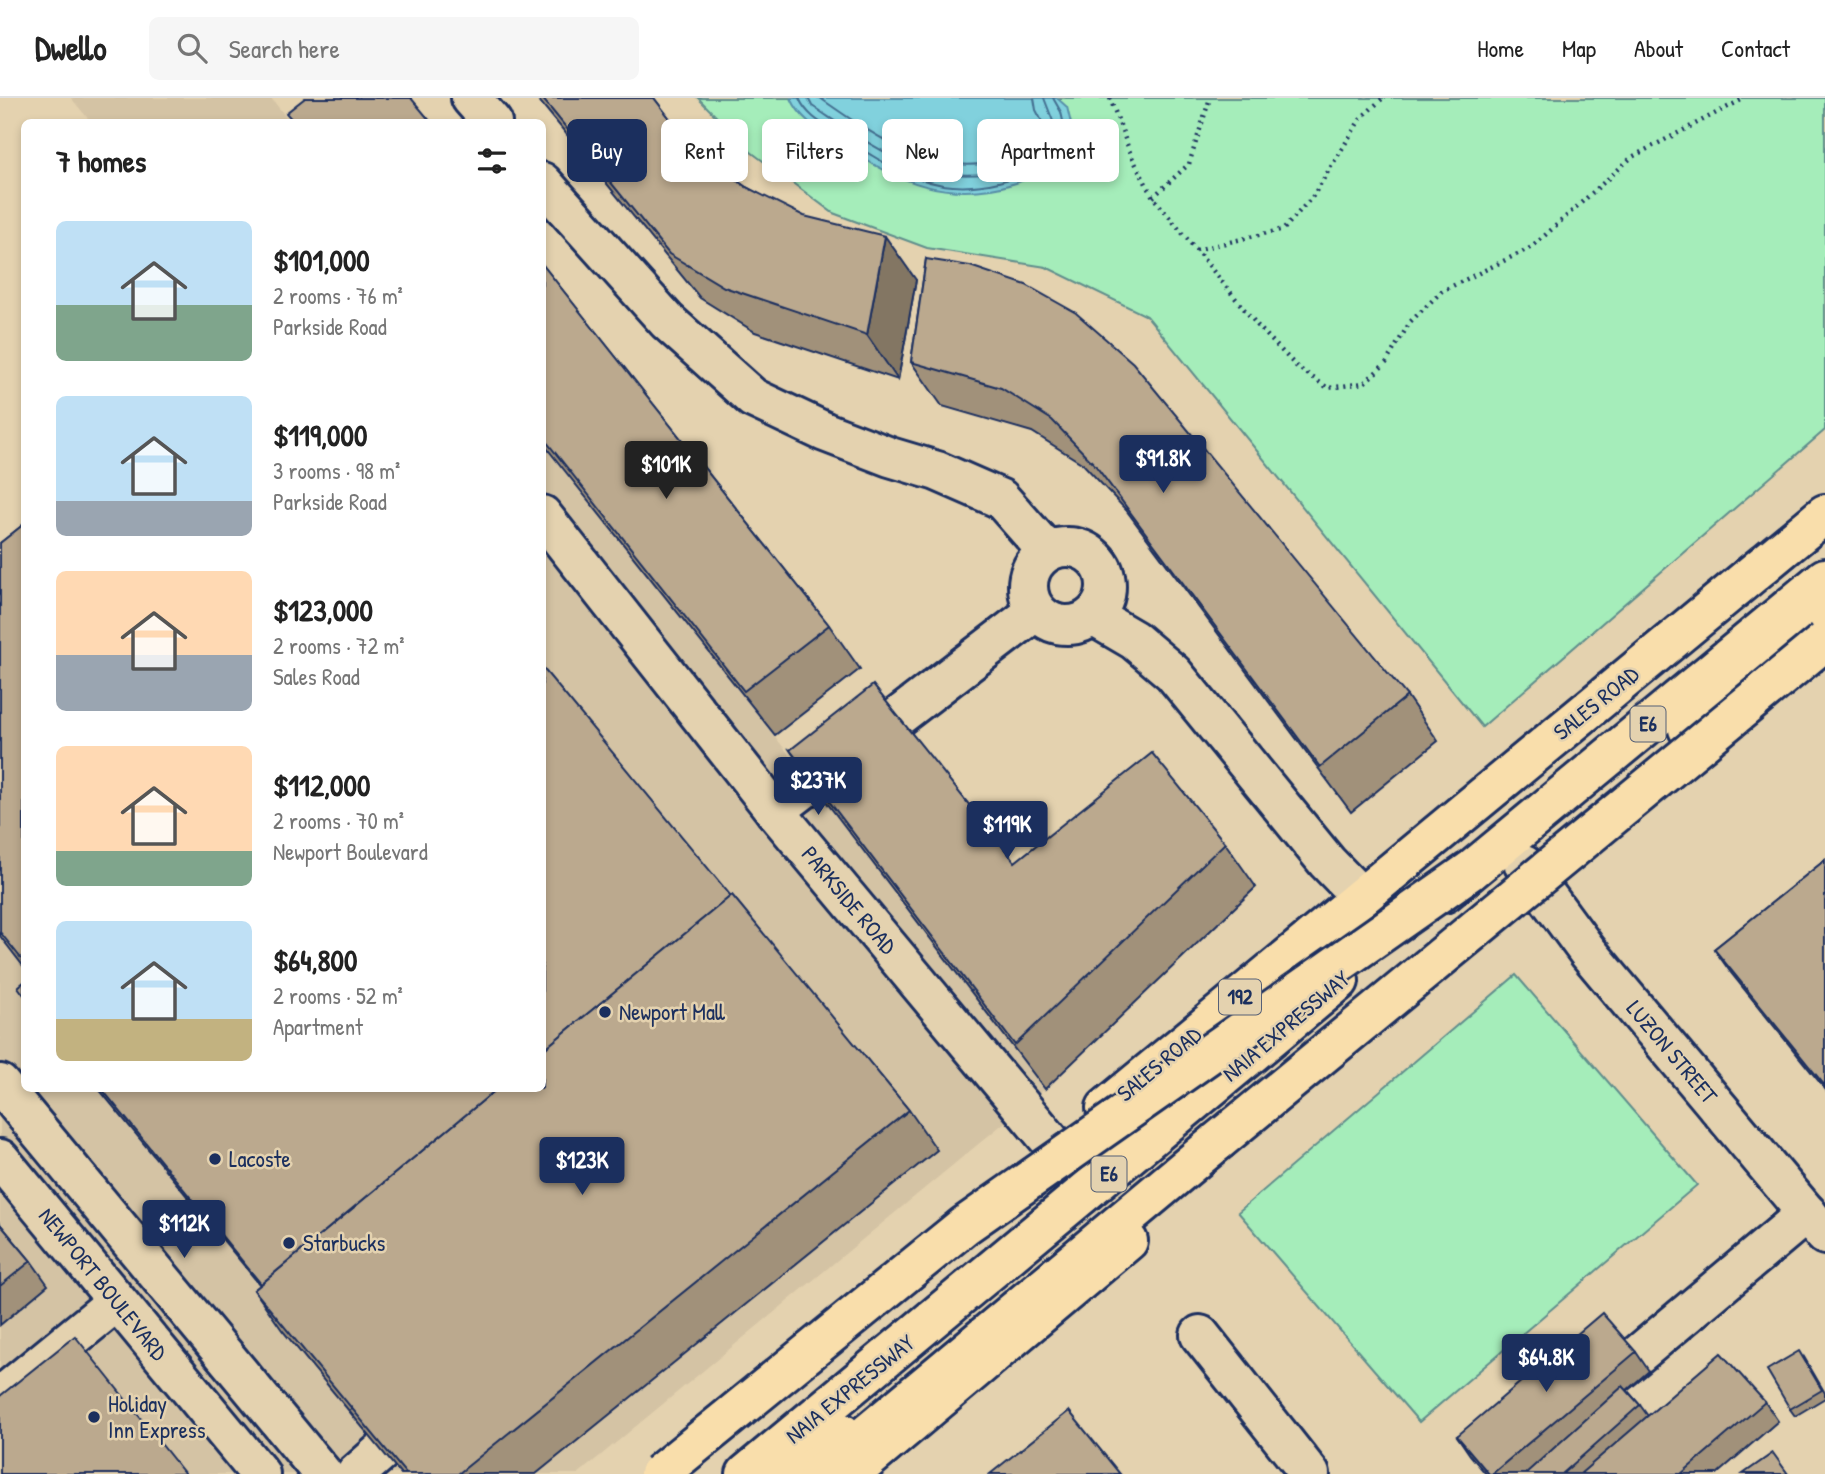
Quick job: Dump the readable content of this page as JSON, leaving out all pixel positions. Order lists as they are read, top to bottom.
{
  "streets": {
    "main road": [
      "SALES ROAD",
      "E6",
      "192",
      "NAIA EXPRESSWAY"
    ],
    "street": ["PARKSIDE ROAD", "LUZON STREET", "NEWPORT BOULEVARD"]
  },
  "crossings": [
    ["SALES ROAD", "PARKSIDE ROAD"]
  ],
  "places": [
    "Newport Mall",
    "Lacoste",
    "Starbucks",
    "Holiday Inn Express"
  ],
  "page": {
    "header": "Dwello",
    "search": "Search here",
    "nav": [
      "Home",
      "Map",
      "About",
      "Contact"
    ],
    "chip": [
      "Buy",
      "Rent",
      "Filters",
      "New",
      "Apartment"
    ],
    "heading": "7 homes",
    "list": [
      {
        "name": "$101,000",
        "note": "2 rooms · 76 m² · Parkside Road"
      },
      {
        "name": "$119,000",
        "note": "3 rooms · 98 m² · Parkside Road"
      },
      {
        "name": "$123,000",
        "note": "2 rooms · 72 m² · Sales Road"
      },
      {
        "name": "$112,000",
        "note": "2 rooms · 70 m² · Newport Boulevard"
      },
      {
        "name": "$64,800",
        "note": "2 rooms · 52 m² · Apartment"
      }
    ],
    "price": [
      "$91.8K",
      "$101K",
      "$237K",
      "$119K",
      "$123K",
      "$112K",
      "$64.8K"
    ]
  }
}
